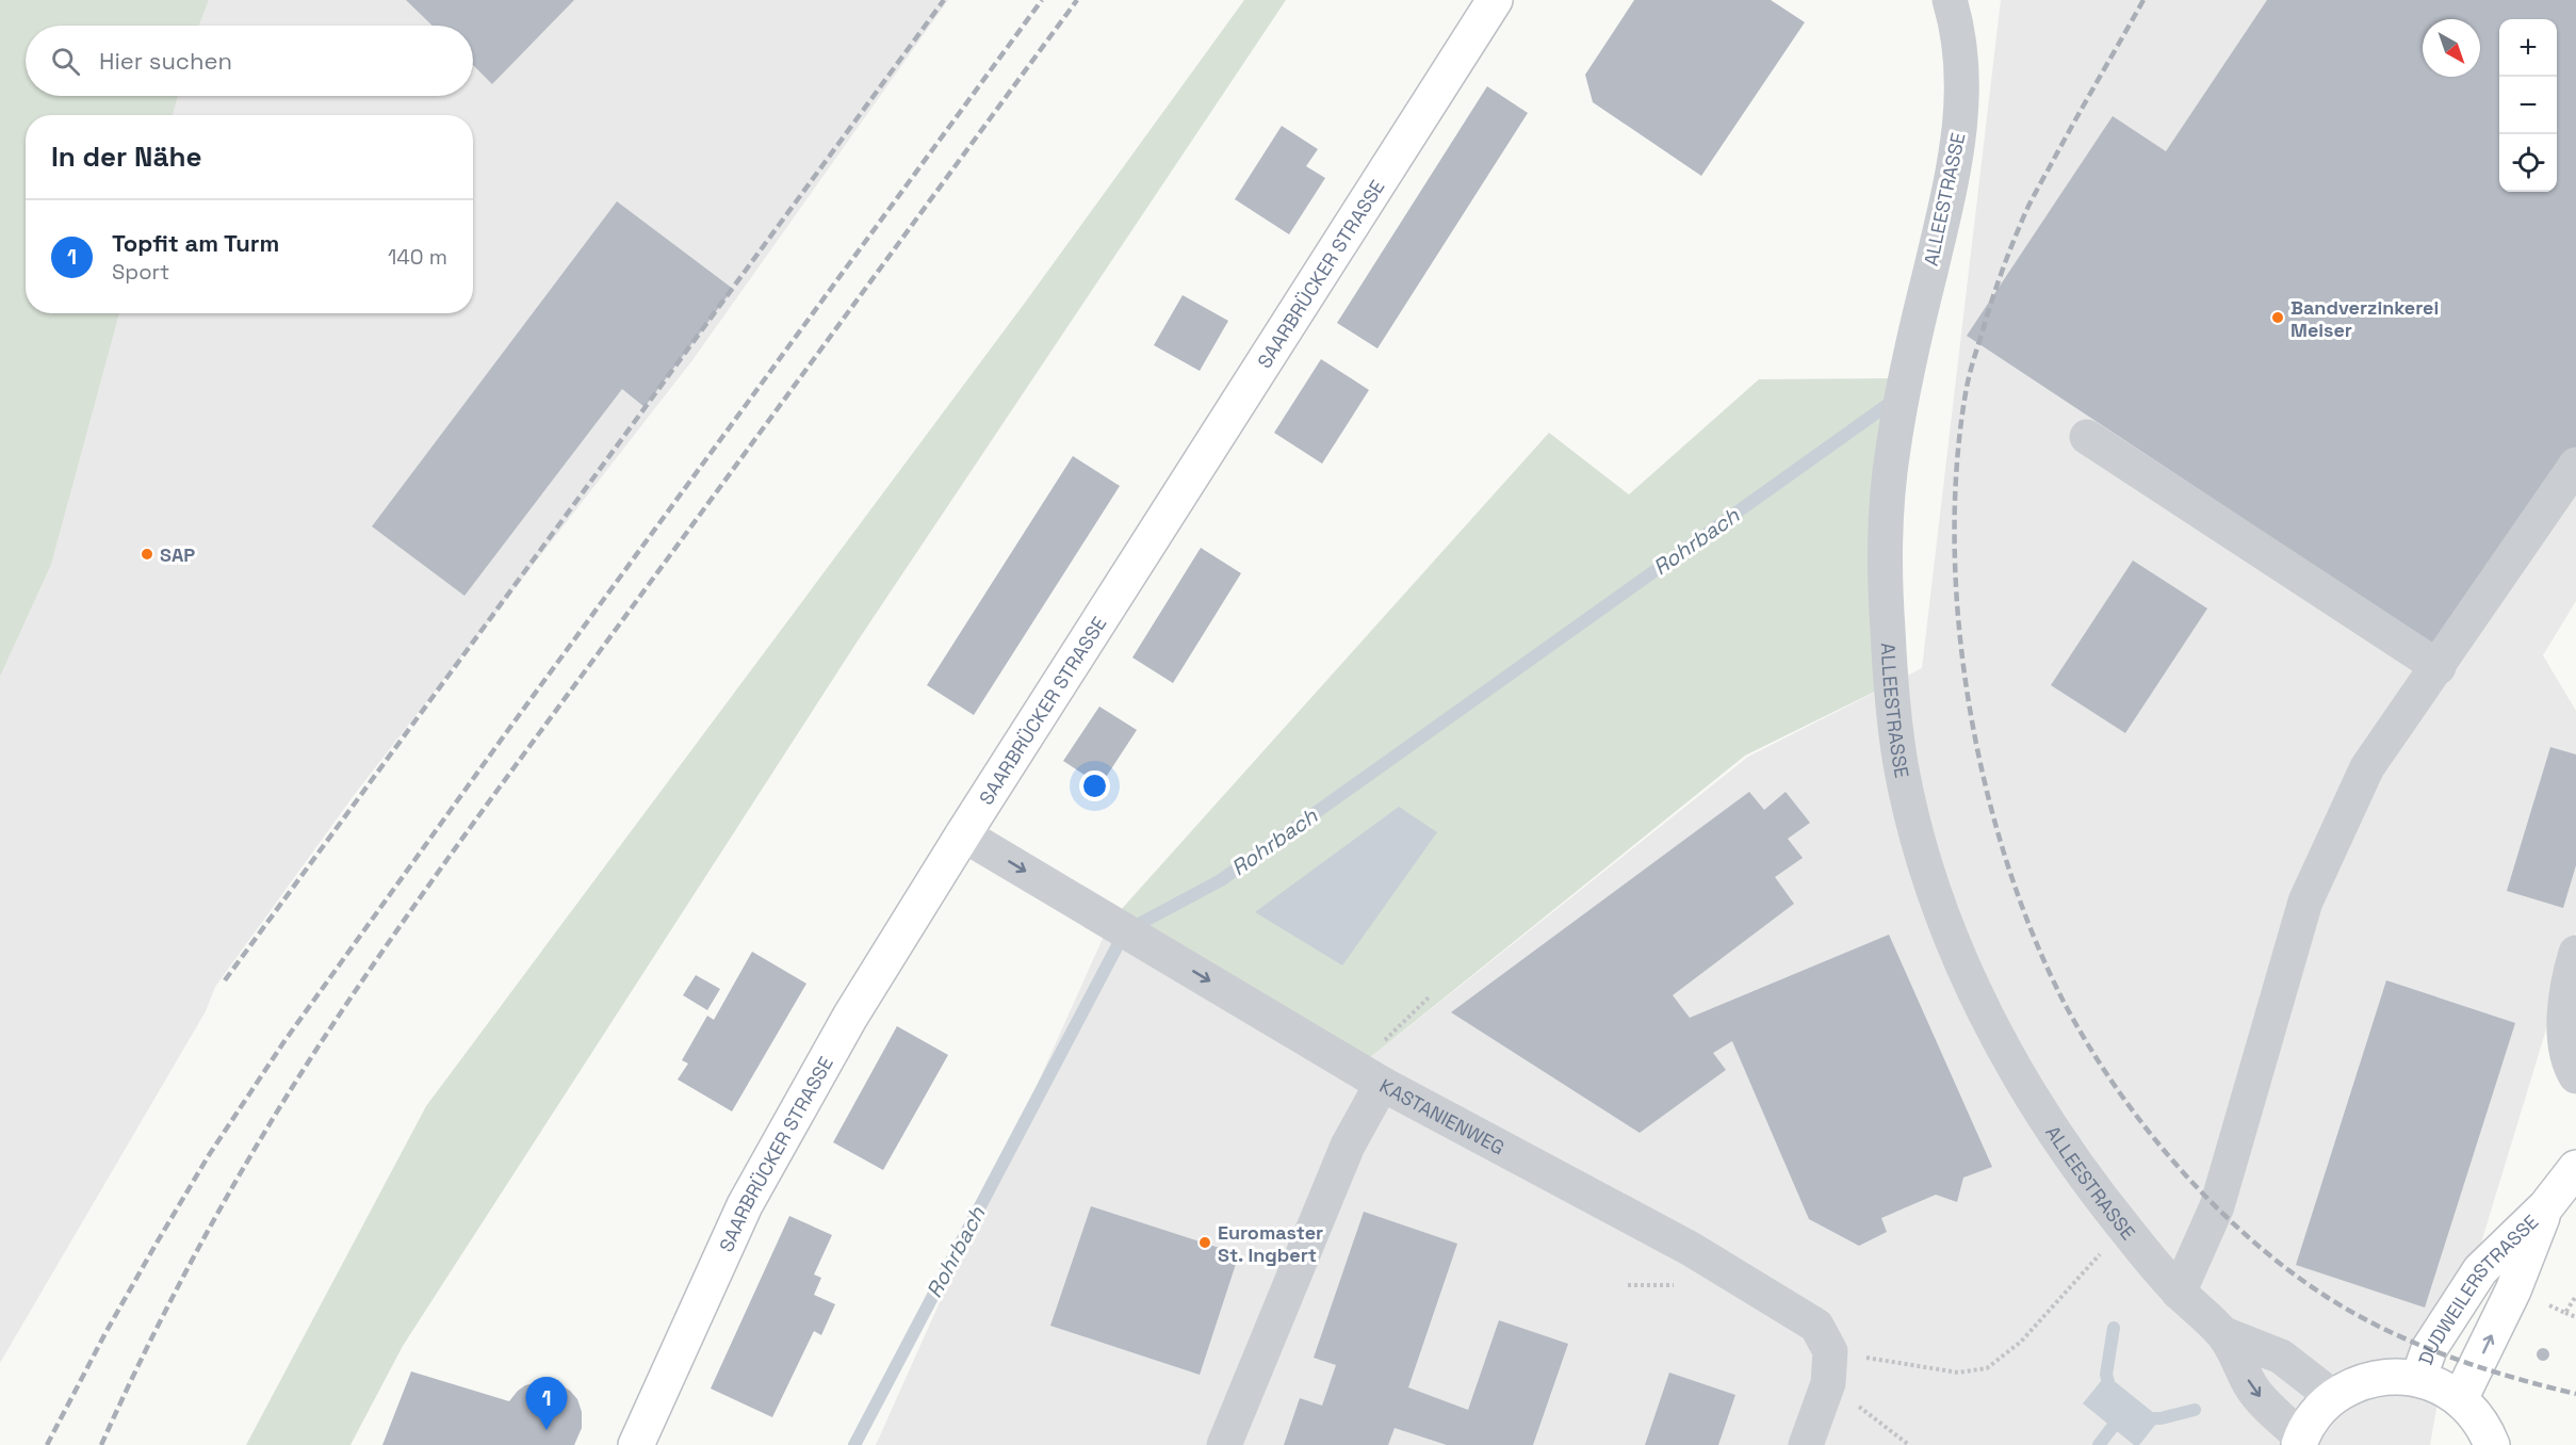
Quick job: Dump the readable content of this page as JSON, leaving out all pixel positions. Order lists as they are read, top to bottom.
{
  "streets": {
    "main road": ["SAARBRÜCKER STRASSE", "DUDWEILERSTRASSE"],
    "street": ["ALLEESTRASSE", "KASTANIENWEG"]
  },
  "crossings": [
    ["ALLEESTRASSE", "DUDWEILERSTRASSE"],
    ["SAARBRÜCKER STRASSE", "KASTANIENWEG"]
  ],
  "one_way": ["KASTANIENWEG"],
  "water": ["Rohrbach"],
  "places": ["Bandverzinkerei Meiser", "SAP", "Euromaster St. Ingbert"],
  "north": "bottom right",
  "page": {
    "map_buttons": ["+", "−"],
    "search": "Hier suchen",
    "heading": "In der Nähe",
    "list": [
      {
        "mark": "1",
        "name": "Topfit am Turm",
        "note": "Sport",
        "value": "140 m"
      }
    ],
    "pins": "1"
  }
}
